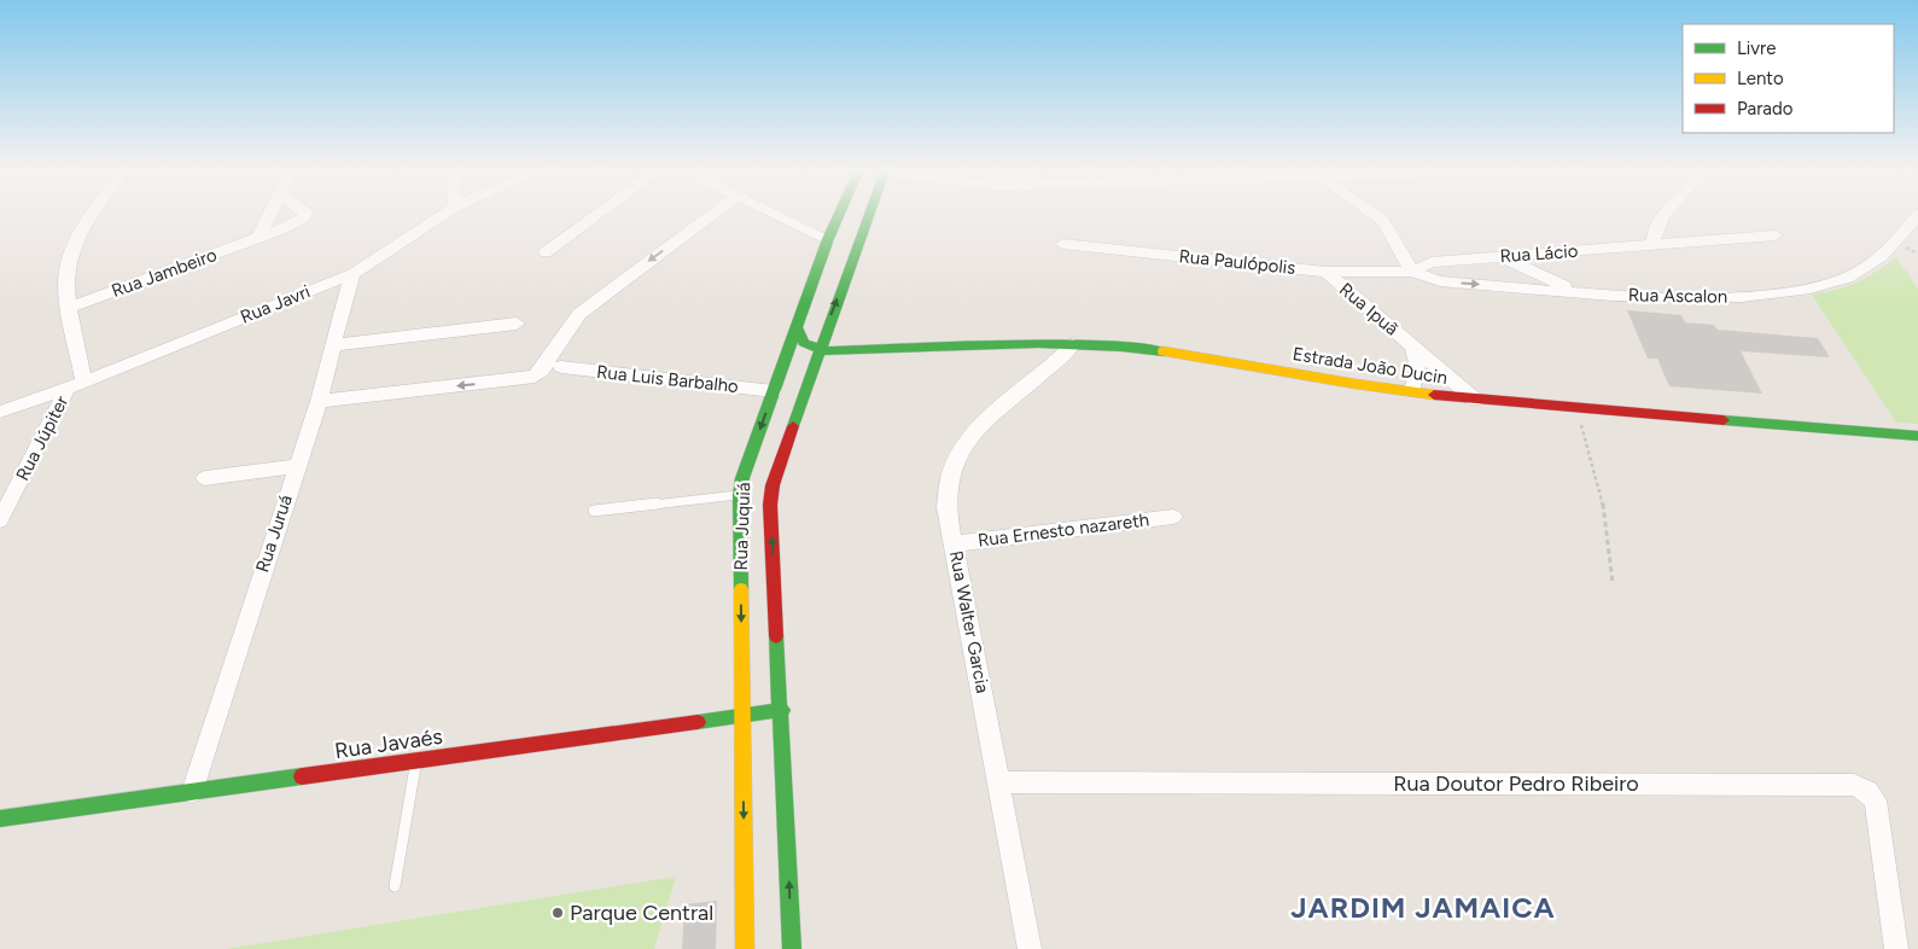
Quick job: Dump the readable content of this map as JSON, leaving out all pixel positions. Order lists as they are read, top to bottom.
{
  "streets": {
    "main road": ["Estrada João Ducin", "Rua Juquiá", "Rua Javaés"],
    "street": [
      "Rua Lácio",
      "Rua Paulópolis",
      "Rua Jambeiro",
      "Rua Ascalon",
      "Rua Javri",
      "Rua Ipuã",
      "Rua Luis Barbalho",
      "Rua Júpiter",
      "Rua Ernesto nazareth",
      "Rua Juruá",
      "Rua Walter Garcia",
      "Rua Doutor Pedro Ribeiro"
    ]
  },
  "crossings": [
    ["Rua Lácio", "Rua Paulópolis"],
    ["Rua Lácio", "Rua Ascalon"],
    ["Rua Paulópolis", "Rua Ascalon"],
    ["Rua Paulópolis", "Rua Ipuã"],
    ["Rua Javri", "Rua Júpiter"],
    ["Rua Javri", "Rua Juruá"],
    ["Rua Ipuã", "Estrada João Ducin"],
    ["Estrada João Ducin", "Rua Juquiá"],
    ["Estrada João Ducin", "Rua Walter Garcia"],
    ["Rua Luis Barbalho", "Rua Juquiá"],
    ["Rua Juquiá", "Rua Javaés"],
    ["Rua Ernesto nazareth", "Rua Walter Garcia"],
    ["Rua Juruá", "Rua Javaés"],
    ["Rua Walter Garcia", "Rua Doutor Pedro Ribeiro"]
  ],
  "districts": ["JARDIM JAMAICA"],
  "places": ["Parque Central"],
  "legend": ["Livre", "Lento", "Parado"]
}
